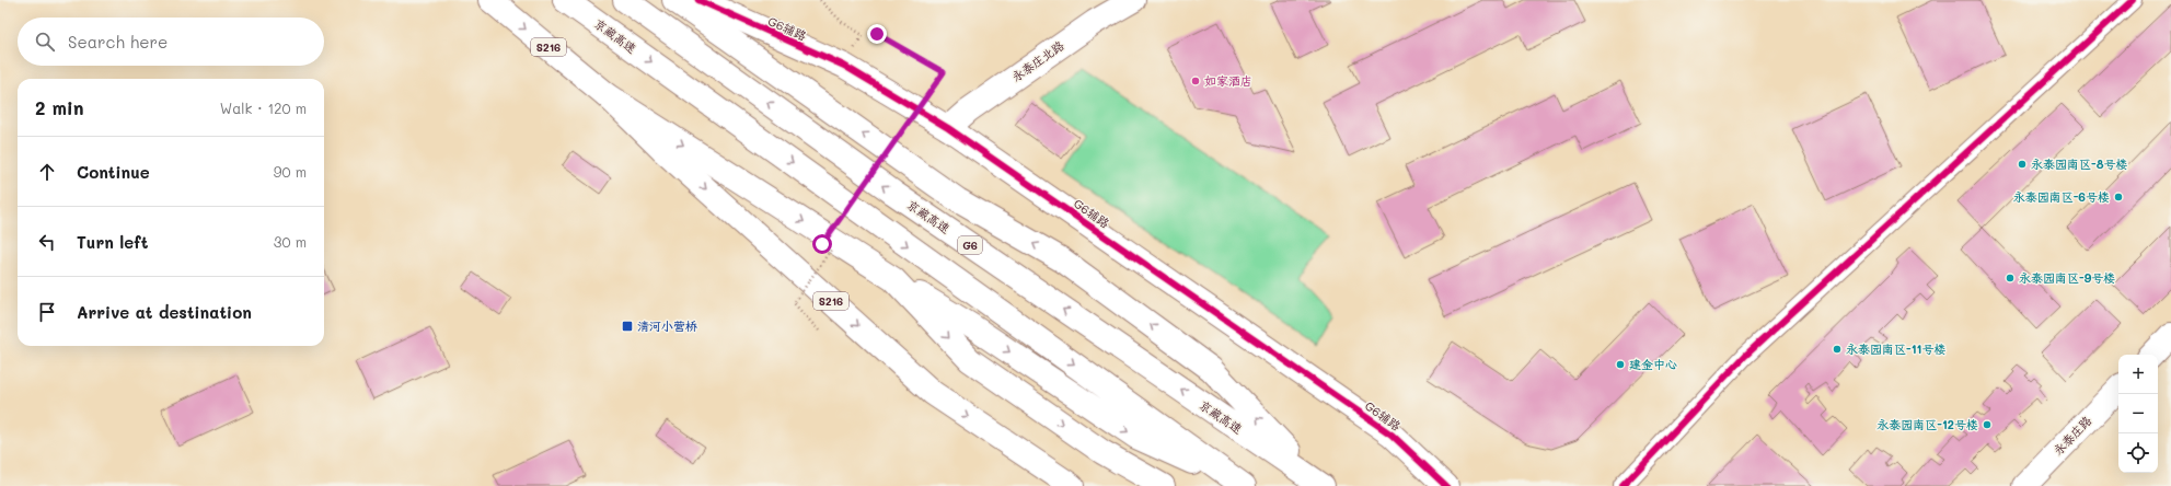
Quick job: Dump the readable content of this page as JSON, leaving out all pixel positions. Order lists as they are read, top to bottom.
{
  "streets": {
    "main road": [
      "G6辅路",
      "京藏高速",
      "S216",
      "永泰庄北路",
      "G6",
      "永泰庄路"
    ]
  },
  "crossings": [
    ["G6辅路", "永泰庄北路"]
  ],
  "places": {
    "other": [
      "如家酒店",
      "永泰园南区-8号楼",
      "永泰园南区-6号楼",
      "永泰园南区-9号楼",
      "永泰园南区-11号楼",
      "建金中心",
      "永泰园南区-12号楼"
    ],
    "transit": ["清河小营桥"]
  },
  "page": {
    "search": "Search here",
    "heading": ["2 min", "Walk · 120 m"],
    "list": [
      ["Continue", "90 m"],
      ["Turn left", "30 m"],
      "Arrive at destination"
    ],
    "map_buttons": ["+", "−"]
  }
}
